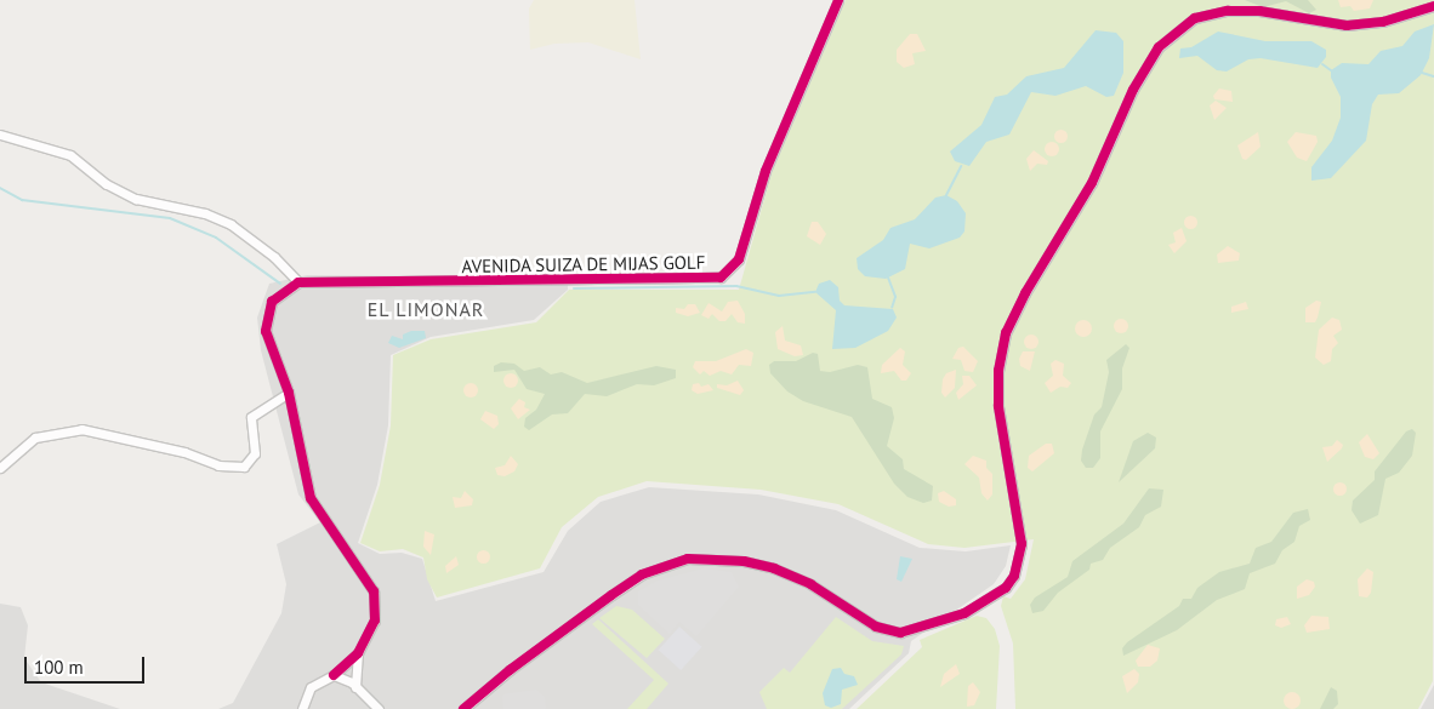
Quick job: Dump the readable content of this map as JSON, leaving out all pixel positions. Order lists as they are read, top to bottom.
{
  "streets": {
    "street": ["AVENIDA SUIZA DE MIJAS GOLF"]
  },
  "districts": ["EL LIMONAR"],
  "scale_bar": "100 m"
}
